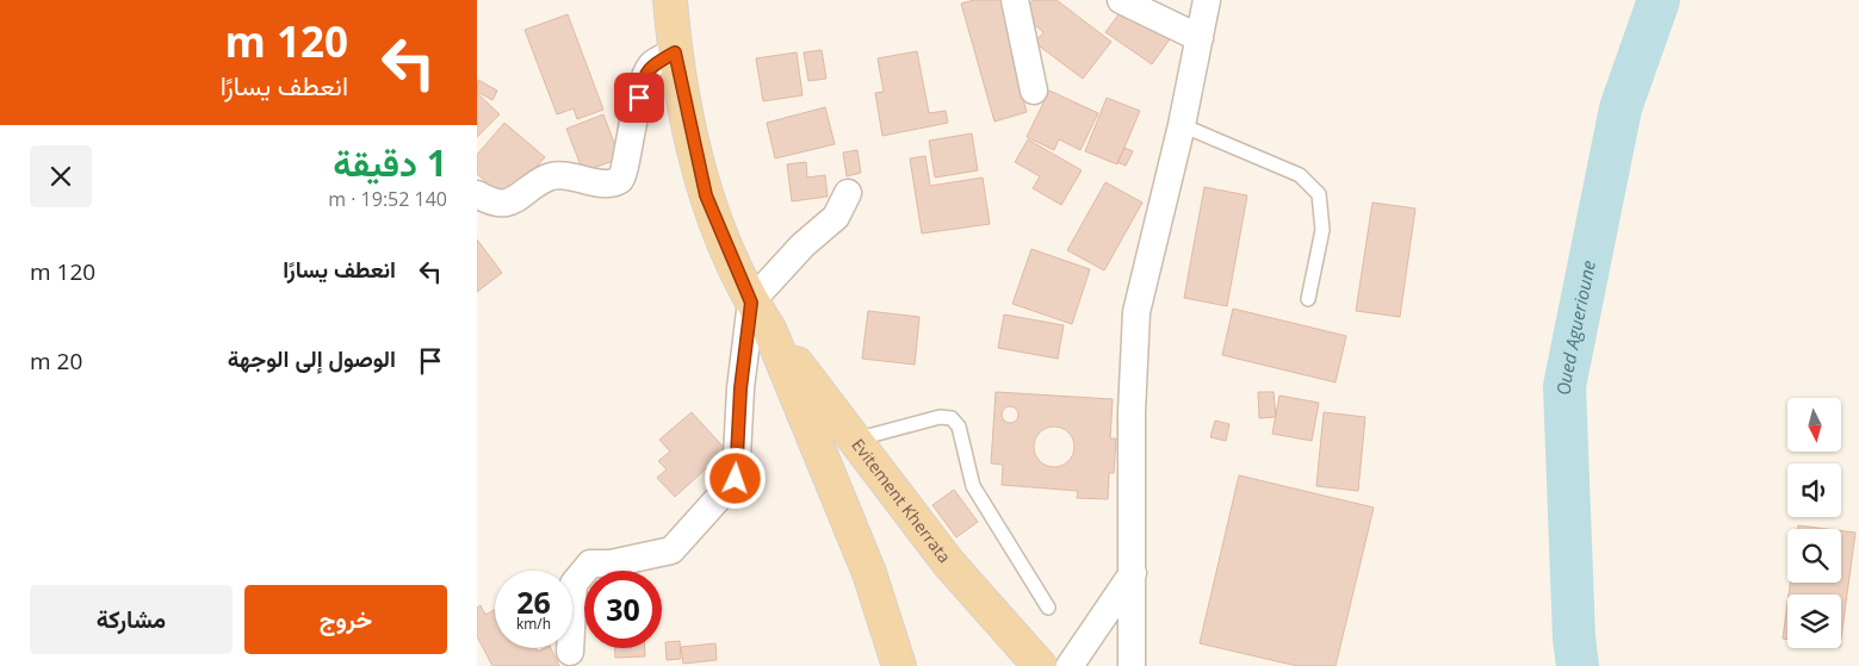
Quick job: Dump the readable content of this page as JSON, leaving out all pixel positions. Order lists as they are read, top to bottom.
{
  "streets": {
    "main road": ["Evitement Kherrata"]
  },
  "water": ["Oued Aguerioune"],
  "north": "bottom",
  "page": {
    "turn": ["120 m", "انعطف يسارًا"],
    "heading": ["1 دقيقة", "140 m · 19:52"],
    "list": [
      {
        "name": "انعطف يسارًا",
        "value": "120 m"
      },
      {
        "name": "الوصول إلى الوجهة",
        "value": "20 m"
      }
    ],
    "speed": "26 km/h",
    "limit": "30",
    "buttons": ["خروج", "مشاركة"]
  }
}
